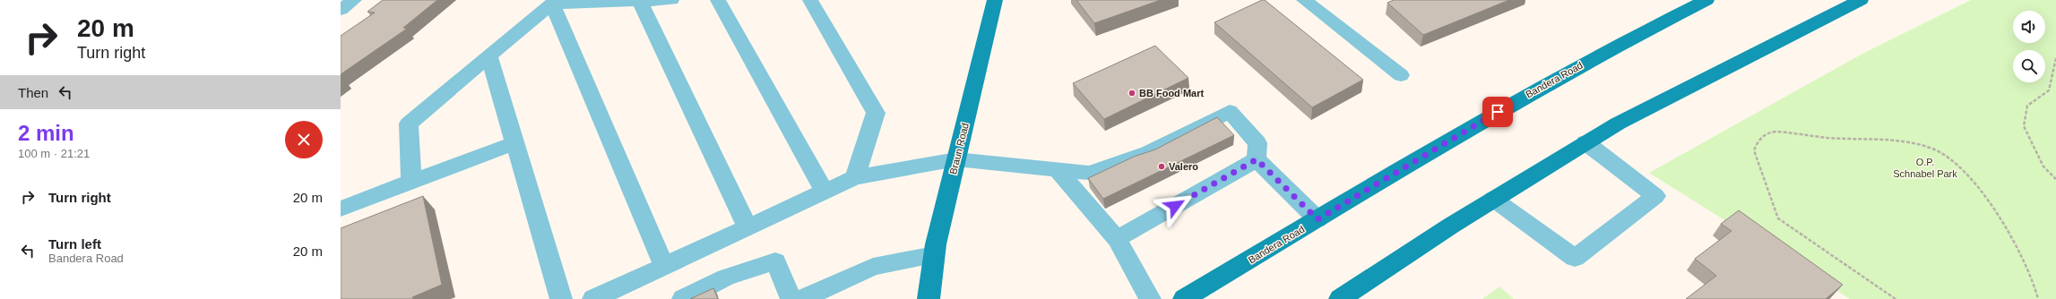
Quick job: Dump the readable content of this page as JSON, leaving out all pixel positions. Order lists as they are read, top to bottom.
{
  "streets": {
    "main road": ["Bandera Road", "Braun Road"]
  },
  "parks": ["O.P. Schnabel Park"],
  "places": ["BB Food Mart", "Valero"],
  "page": {
    "turn": ["20 m", "Turn right"],
    "then": "Then",
    "heading": ["2 min", "100 m · 21:21"],
    "list": [
      {
        "name": "Turn right",
        "value": "20 m"
      },
      {
        "name": "Turn left",
        "note": "Bandera Road",
        "value": "20 m"
      }
    ]
  }
}
